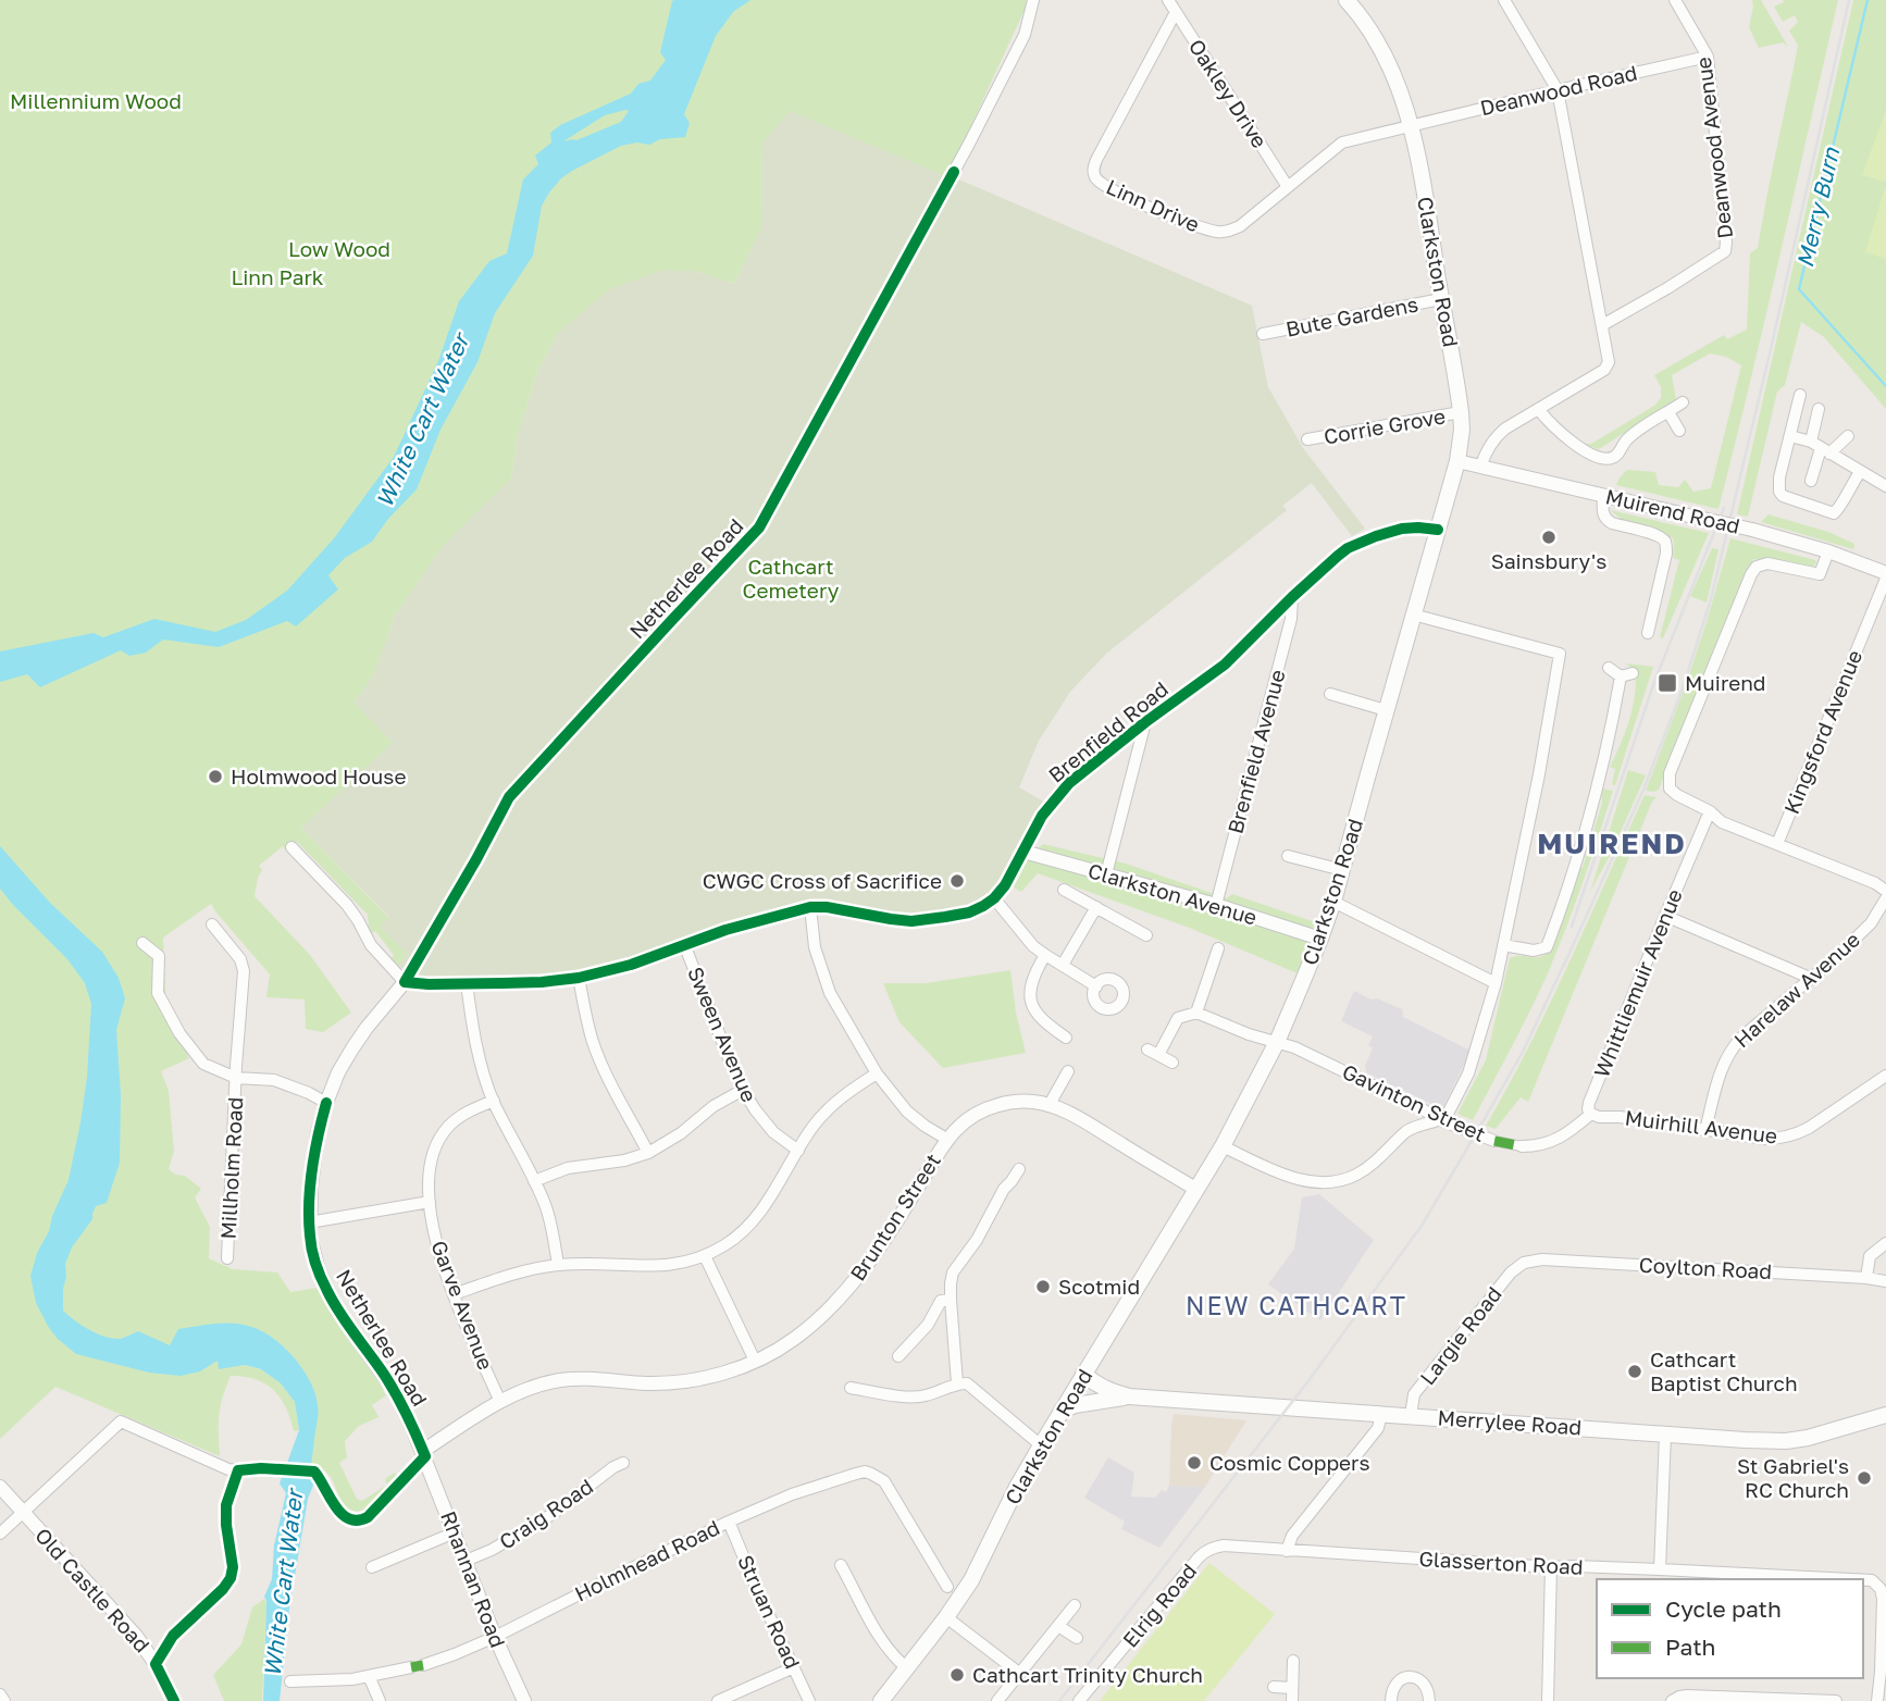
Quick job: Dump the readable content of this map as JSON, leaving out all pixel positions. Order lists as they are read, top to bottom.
{
  "streets": {
    "main road": ["Clarkston Road", "Merrylee Road"],
    "street": [
      "Deanwood Road",
      "Oakley Drive",
      "Deanwood Avenue",
      "Linn Drive",
      "Bute Gardens",
      "Corrie Grove",
      "Muirend Road",
      "Netherlee Road",
      "Brenfield Road",
      "Kingsford Avenue",
      "Brenfield Avenue",
      "Clarkston Avenue",
      "Whittliemuir Avenue",
      "Harelaw Avenue",
      "Sween Avenue",
      "Gavinton Street",
      "Muirhill Avenue",
      "Millholm Road",
      "Brunton Street",
      "Coylton Road",
      "Garve Avenue",
      "Largie Road",
      "Craig Road",
      "Holmhead Road",
      "Glasserton Road",
      "Rhannan Road",
      "Old Castle Road",
      "Elrig Road",
      "Struan Road"
    ]
  },
  "crossings": [
    ["Deanwood Road", "Deanwood Avenue"],
    ["Deanwood Road", "Linn Drive"],
    ["Deanwood Road", "Clarkston Road"],
    ["Oakley Drive", "Linn Drive"],
    ["Linn Drive", "Clarkston Road"],
    ["Clarkston Road", "Bute Gardens"],
    ["Clarkston Road", "Corrie Grove"],
    ["Clarkston Road", "Muirend Road"],
    ["Clarkston Road", "Brenfield Road"],
    ["Clarkston Road", "Clarkston Avenue"],
    ["Clarkston Road", "Gavinton Street"],
    ["Clarkston Road", "Brunton Street"],
    ["Clarkston Road", "Merrylee Road"],
    ["Muirend Road", "Kingsford Avenue"],
    ["Netherlee Road", "Millholm Road"],
    ["Netherlee Road", "Brunton Street"],
    ["Netherlee Road", "Rhannan Road"],
    ["Brenfield Road", "Brenfield Avenue"],
    ["Brenfield Road", "Clarkston Avenue"],
    ["Brenfield Avenue", "Clarkston Avenue"],
    ["Whittliemuir Avenue", "Gavinton Street"],
    ["Whittliemuir Avenue", "Muirhill Avenue"],
    ["Harelaw Avenue", "Muirhill Avenue"],
    ["Gavinton Street", "Muirhill Avenue"],
    ["Brunton Street", "Garve Avenue"],
    ["Brunton Street", "Rhannan Road"],
    ["Coylton Road", "Largie Road"],
    ["Largie Road", "Merrylee Road"],
    ["Craig Road", "Rhannan Road"],
    ["Holmhead Road", "Rhannan Road"],
    ["Holmhead Road", "Struan Road"],
    ["Glasserton Road", "Elrig Road"]
  ],
  "districts": ["MUIREND", "NEW CATHCART"],
  "water": ["Merry Burn", "White Cart Water"],
  "parks": [
    "Millennium Wood",
    "Low Wood",
    "Linn Park",
    "Cathcart Cemetery"
  ],
  "places": {
    "other": [
      "Sainsbury's",
      "Holmwood House",
      "CWGC Cross of Sacrifice",
      "Scotmid",
      "Cathcart Baptist Church",
      "Cosmic Coppers",
      "St Gabriel's RC Church",
      "Cathcart Trinity Church"
    ],
    "transit": ["Muirend"]
  },
  "legend": ["Cycle path", "Path"]
}
